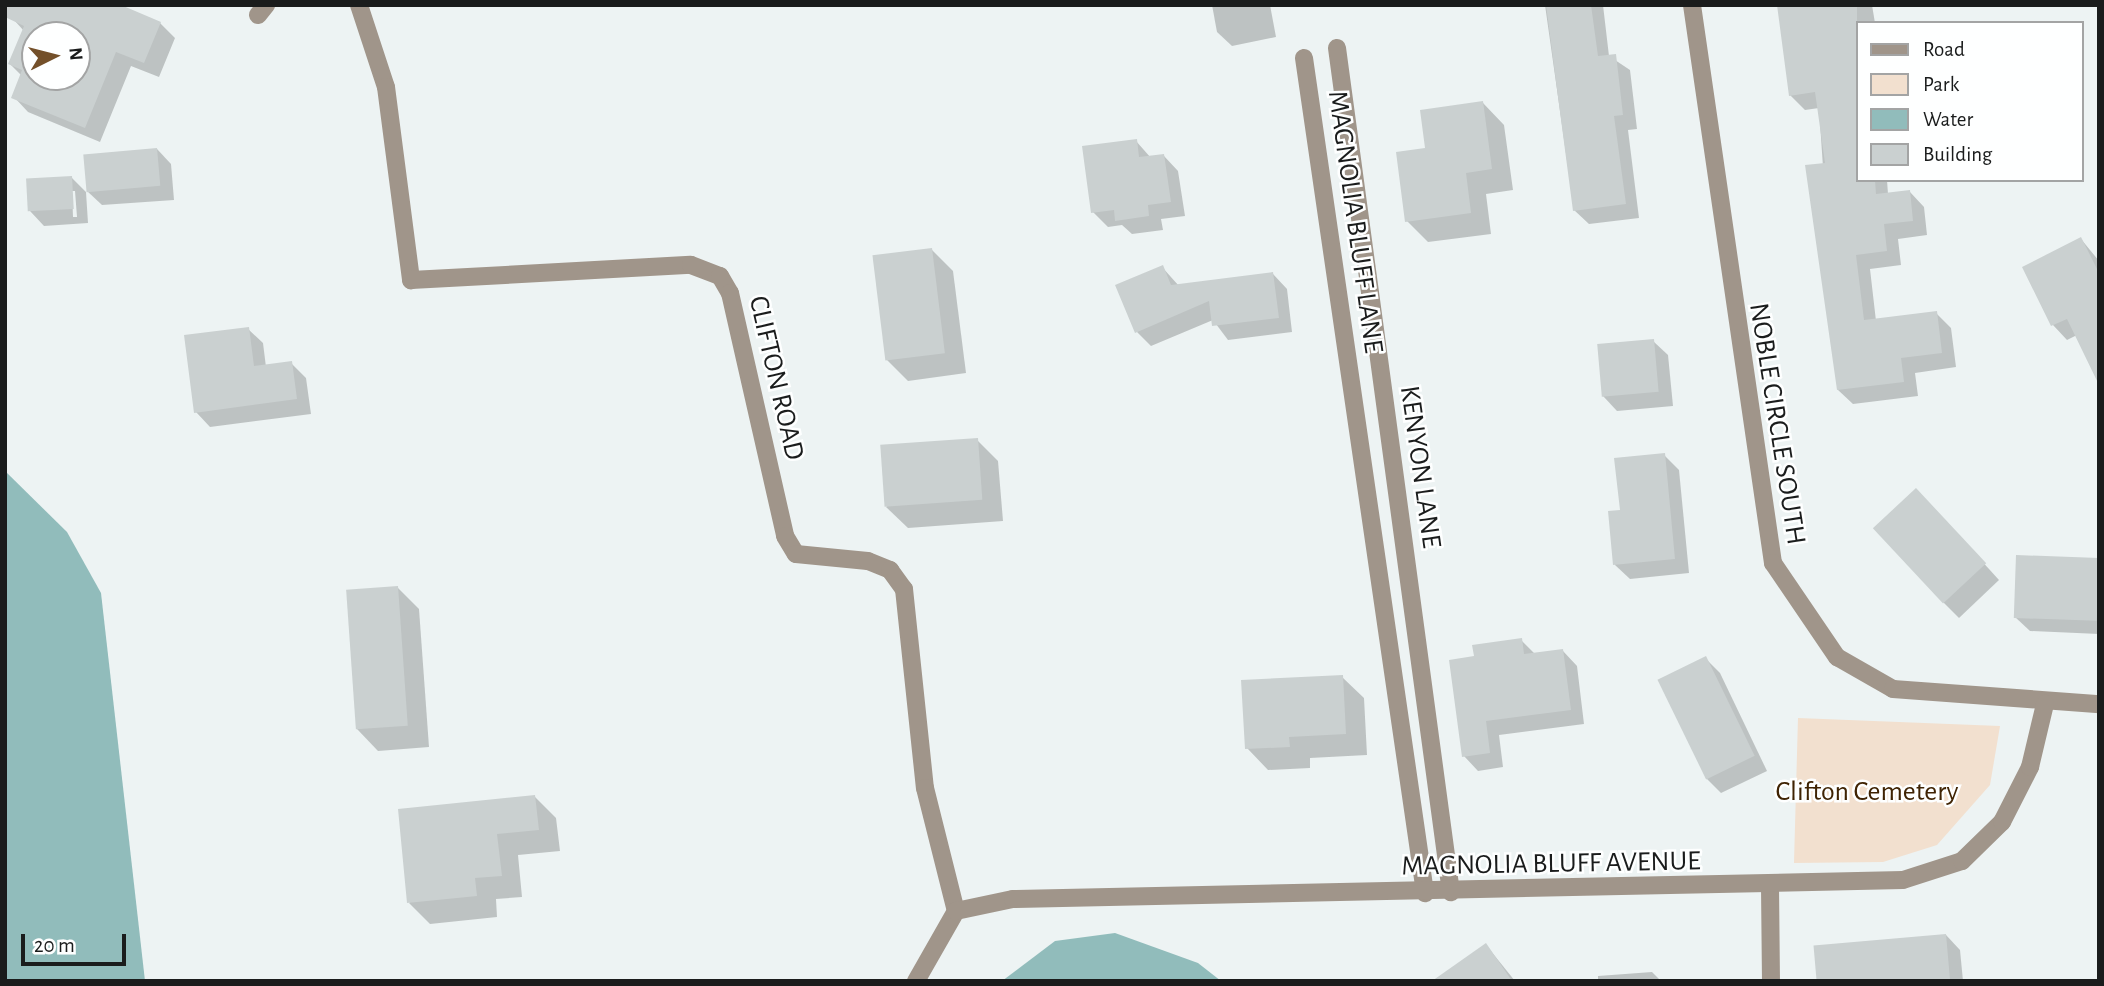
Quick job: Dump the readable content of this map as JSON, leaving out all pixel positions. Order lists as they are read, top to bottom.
{
  "streets": {
    "street": [
      "MAGNOLIA BLUFF LANE",
      "CLIFTON ROAD",
      "NOBLE CIRCLE SOUTH",
      "KENYON LANE",
      "MAGNOLIA BLUFF AVENUE"
    ]
  },
  "crossings": [
    ["MAGNOLIA BLUFF LANE", "MAGNOLIA BLUFF AVENUE"],
    ["CLIFTON ROAD", "MAGNOLIA BLUFF AVENUE"],
    ["NOBLE CIRCLE SOUTH", "MAGNOLIA BLUFF AVENUE"],
    ["KENYON LANE", "MAGNOLIA BLUFF AVENUE"]
  ],
  "parks": ["Clifton Cemetery"],
  "legend": [
    "Road",
    "Park",
    "Water",
    "Building"
  ],
  "scale_bar": "20 m",
  "north": "right"
}
